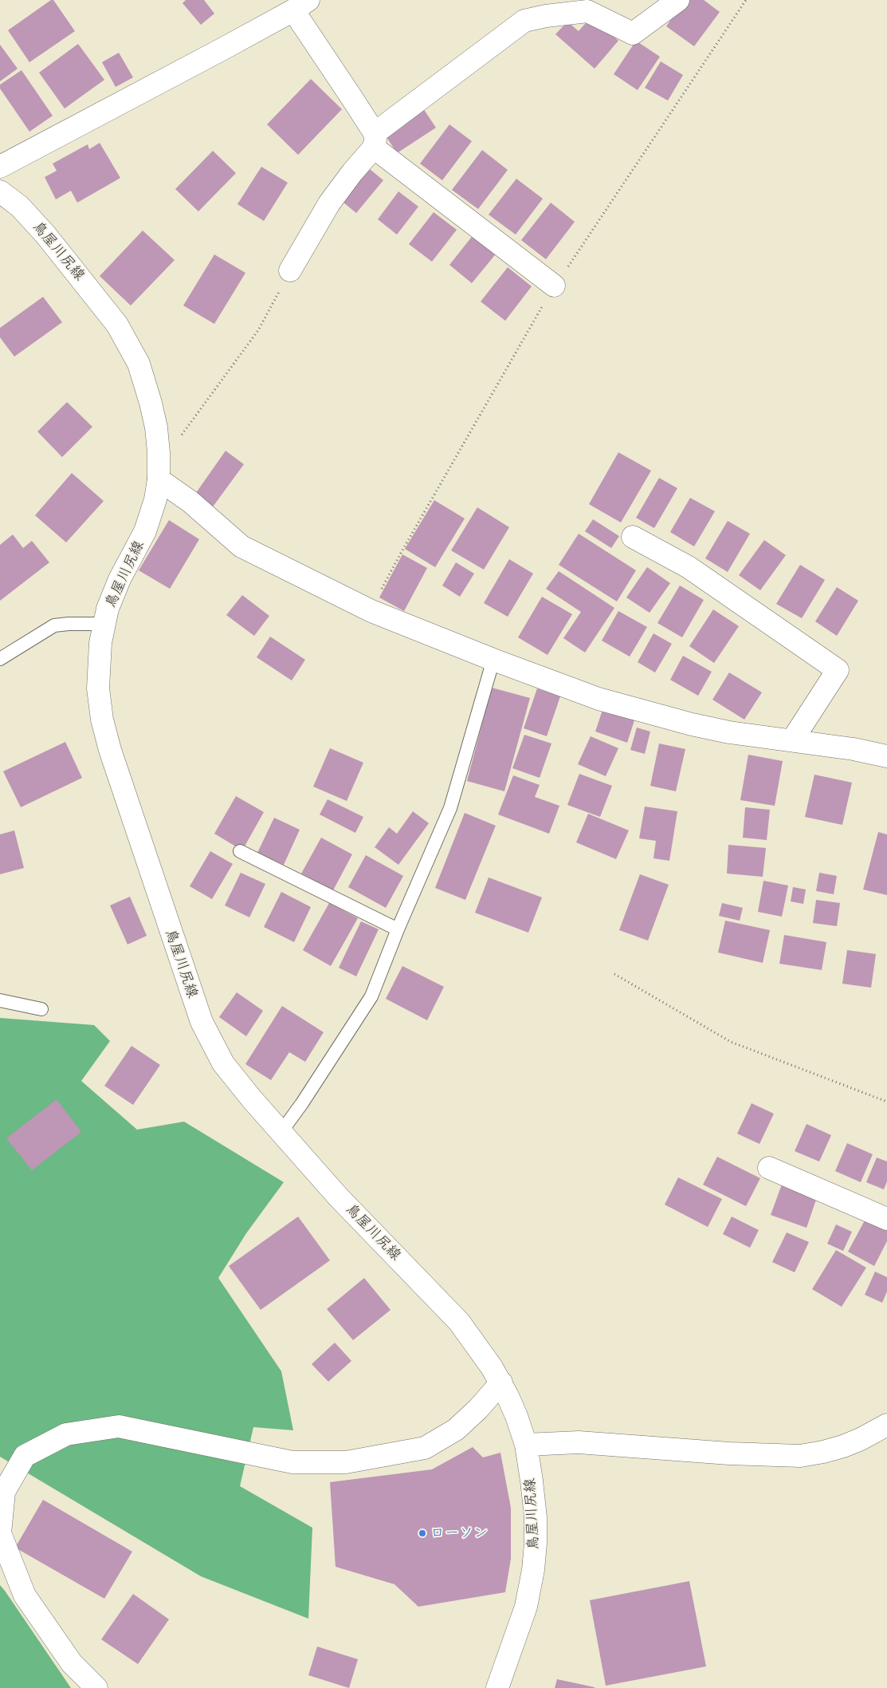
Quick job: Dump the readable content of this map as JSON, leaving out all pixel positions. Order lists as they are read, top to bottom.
{
  "streets": {
    "street": ["鳥屋川尻線"]
  },
  "places": ["ローソン"]
}
